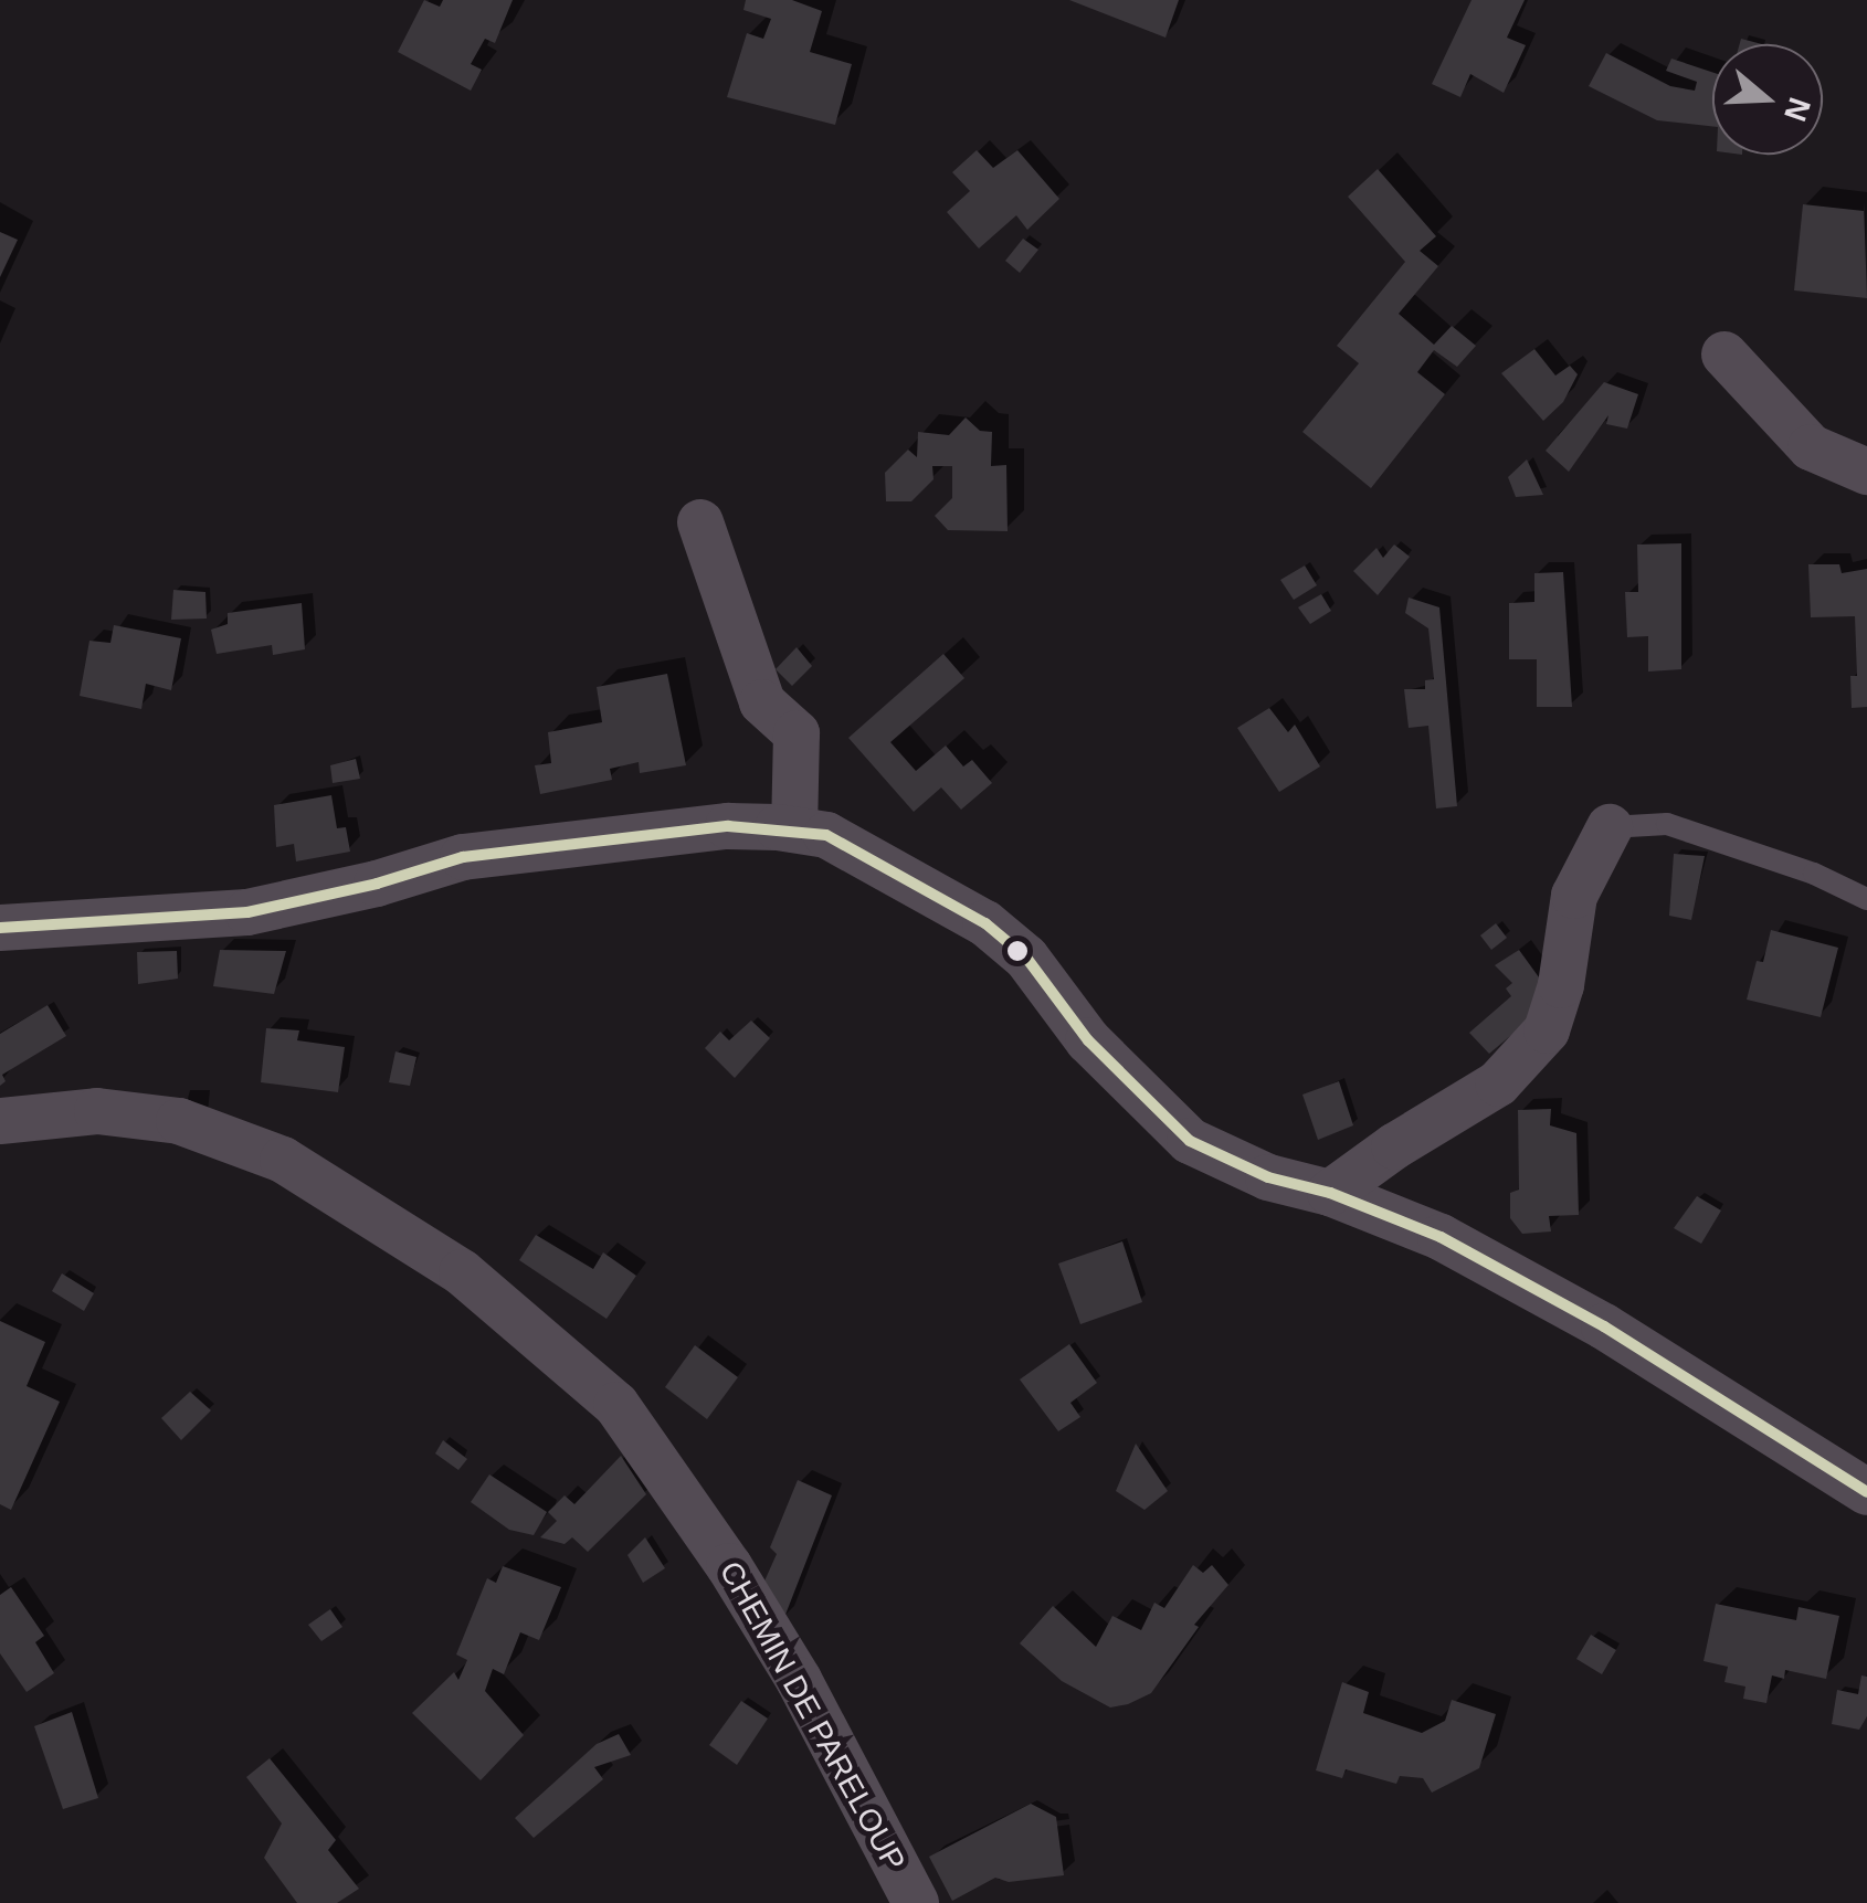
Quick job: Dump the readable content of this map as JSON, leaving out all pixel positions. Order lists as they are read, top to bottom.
{
  "streets": {
    "street": ["CHEMIN DE PARELOUP"]
  },
  "north": "right"
}
